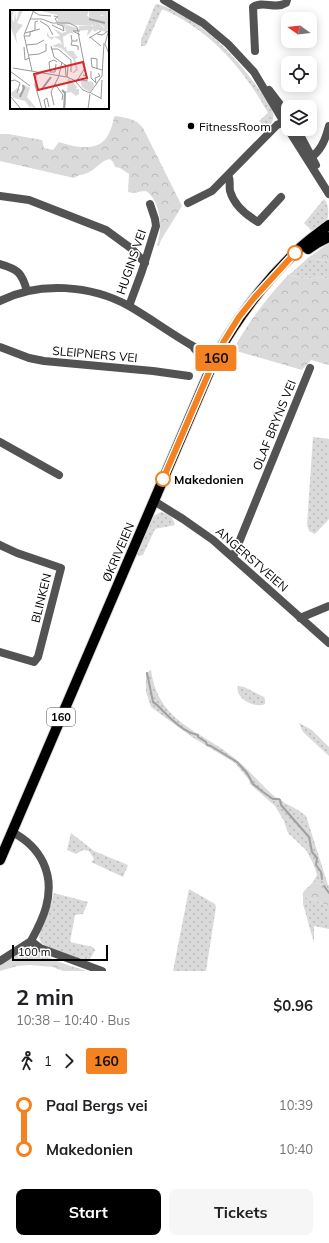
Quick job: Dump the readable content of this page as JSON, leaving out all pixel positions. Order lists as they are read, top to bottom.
{
  "streets": {
    "main road": ["ØKRIVEIEN", "160"],
    "street": [
      "HUGINS VEI",
      "SLEIPNERS VEI",
      "OLAF BRYNS VEI",
      "ANGERSTVEIEN",
      "BLINKEN"
    ]
  },
  "crossings": [
    ["OLAF BRYNS VEI", "ANGERSTVEIEN"],
    ["ØKRIVEIEN", "ANGERSTVEIEN"]
  ],
  "places": ["FitnessRoom", "Makedonien"],
  "lines": ["bus line 160"],
  "scale_bar": "100 m",
  "north": "left",
  "page": {
    "on_map": "160",
    "scale": "100 m",
    "heading": ["2 min", "10:38 – 10:40 · Bus", "$0.96"],
    "legs": ["1", "160"],
    "list": [
      {
        "name": "Paal Bergs vei",
        "value": "10:39"
      },
      {
        "name": "Makedonien",
        "value": "10:40"
      }
    ],
    "buttons": ["Start", "Tickets"]
  }
}
